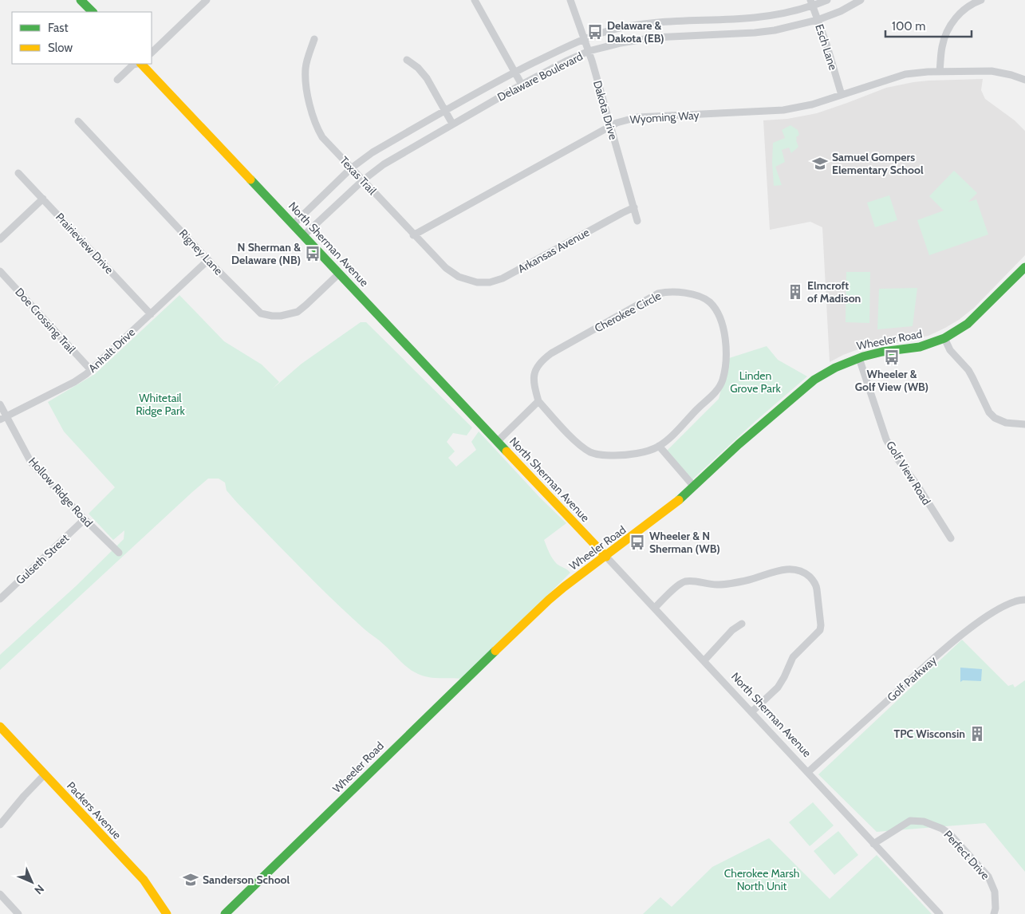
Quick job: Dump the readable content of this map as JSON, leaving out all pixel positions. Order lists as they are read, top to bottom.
{
  "streets": {
    "street": [
      "Esch Lane",
      "Delaware Boulevard",
      "Dakota Drive",
      "Wyoming Way",
      "Texas Trail",
      "Prairieview Drive",
      "North Sherman Avenue",
      "Arkansas Avenue",
      "Rigney Lane",
      "Cherokee Circle",
      "Doe Crossing Trail",
      "Wheeler Road",
      "Anhalt Drive",
      "Golf View Road",
      "Hollow Ridge Road",
      "Gulseth Street",
      "Golf Parkway",
      "Packers Avenue",
      "Perfect Drive"
    ]
  },
  "crossings": [
    ["Esch Lane", "Delaware Boulevard"],
    ["Esch Lane", "Wyoming Way"],
    ["Delaware Boulevard", "Dakota Drive"],
    ["Delaware Boulevard", "Texas Trail"],
    ["Delaware Boulevard", "North Sherman Avenue"],
    ["Dakota Drive", "Wyoming Way"],
    ["Dakota Drive", "Arkansas Avenue"],
    ["Wyoming Way", "Texas Trail"],
    ["Texas Trail", "Arkansas Avenue"],
    ["Prairieview Drive", "Anhalt Drive"],
    ["North Sherman Avenue", "Rigney Lane"],
    ["North Sherman Avenue", "Wheeler Road"],
    ["North Sherman Avenue", "Golf Parkway"],
    ["North Sherman Avenue", "Perfect Drive"],
    ["Rigney Lane", "Anhalt Drive"],
    ["Doe Crossing Trail", "Anhalt Drive"],
    ["Wheeler Road", "Golf View Road"],
    ["Anhalt Drive", "Hollow Ridge Road"],
    ["Hollow Ridge Road", "Gulseth Street"]
  ],
  "parks": ["Linden Grove Park", "Whitetail Ridge Park", "Cherokee Marsh North Unit"],
  "places": {
    "bus stop": [
      "Delaware & Dakota (EB)",
      "N Sherman & Delaware (NB)",
      "Wheeler & Golf View (WB)",
      "Wheeler & N Sherman (WB)"
    ],
    "school or university": ["Samuel Gompers Elementary School", "Sanderson School"],
    "building": ["Elmcroft of Madison", "TPC Wisconsin"]
  },
  "legend": ["Fast", "Slow"],
  "scale_bar": "100 m",
  "north": "bottom right"
}
